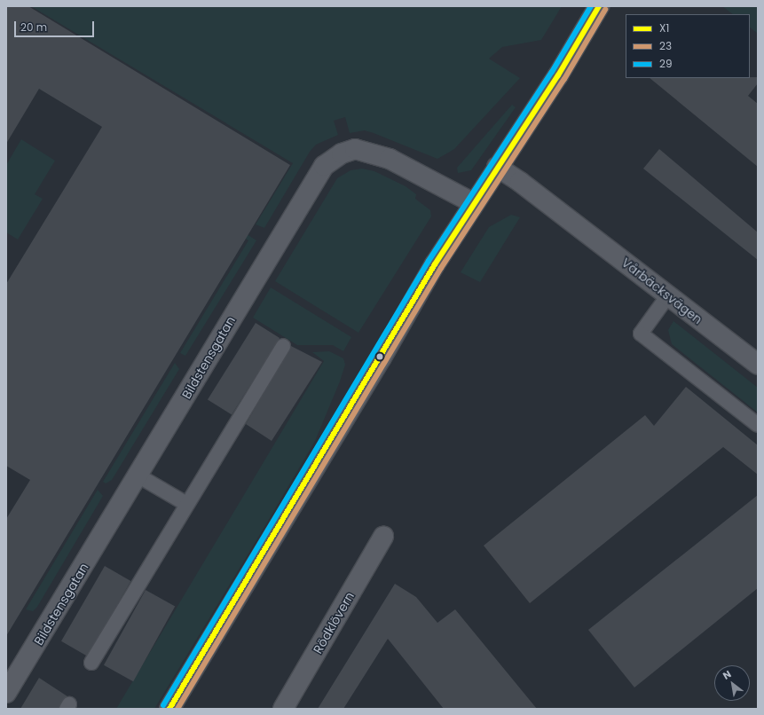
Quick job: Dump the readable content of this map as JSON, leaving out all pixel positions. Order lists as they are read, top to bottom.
{
  "streets": {
    "street": ["Vårbäcksvägen", "Bildstensgatan", "Rödklövern"]
  },
  "lines": ["transit line X1", "transit line 29", "transit line 23"],
  "legend": ["X1", "23", "29"],
  "scale_bar": "20 m",
  "north": "top left"
}
